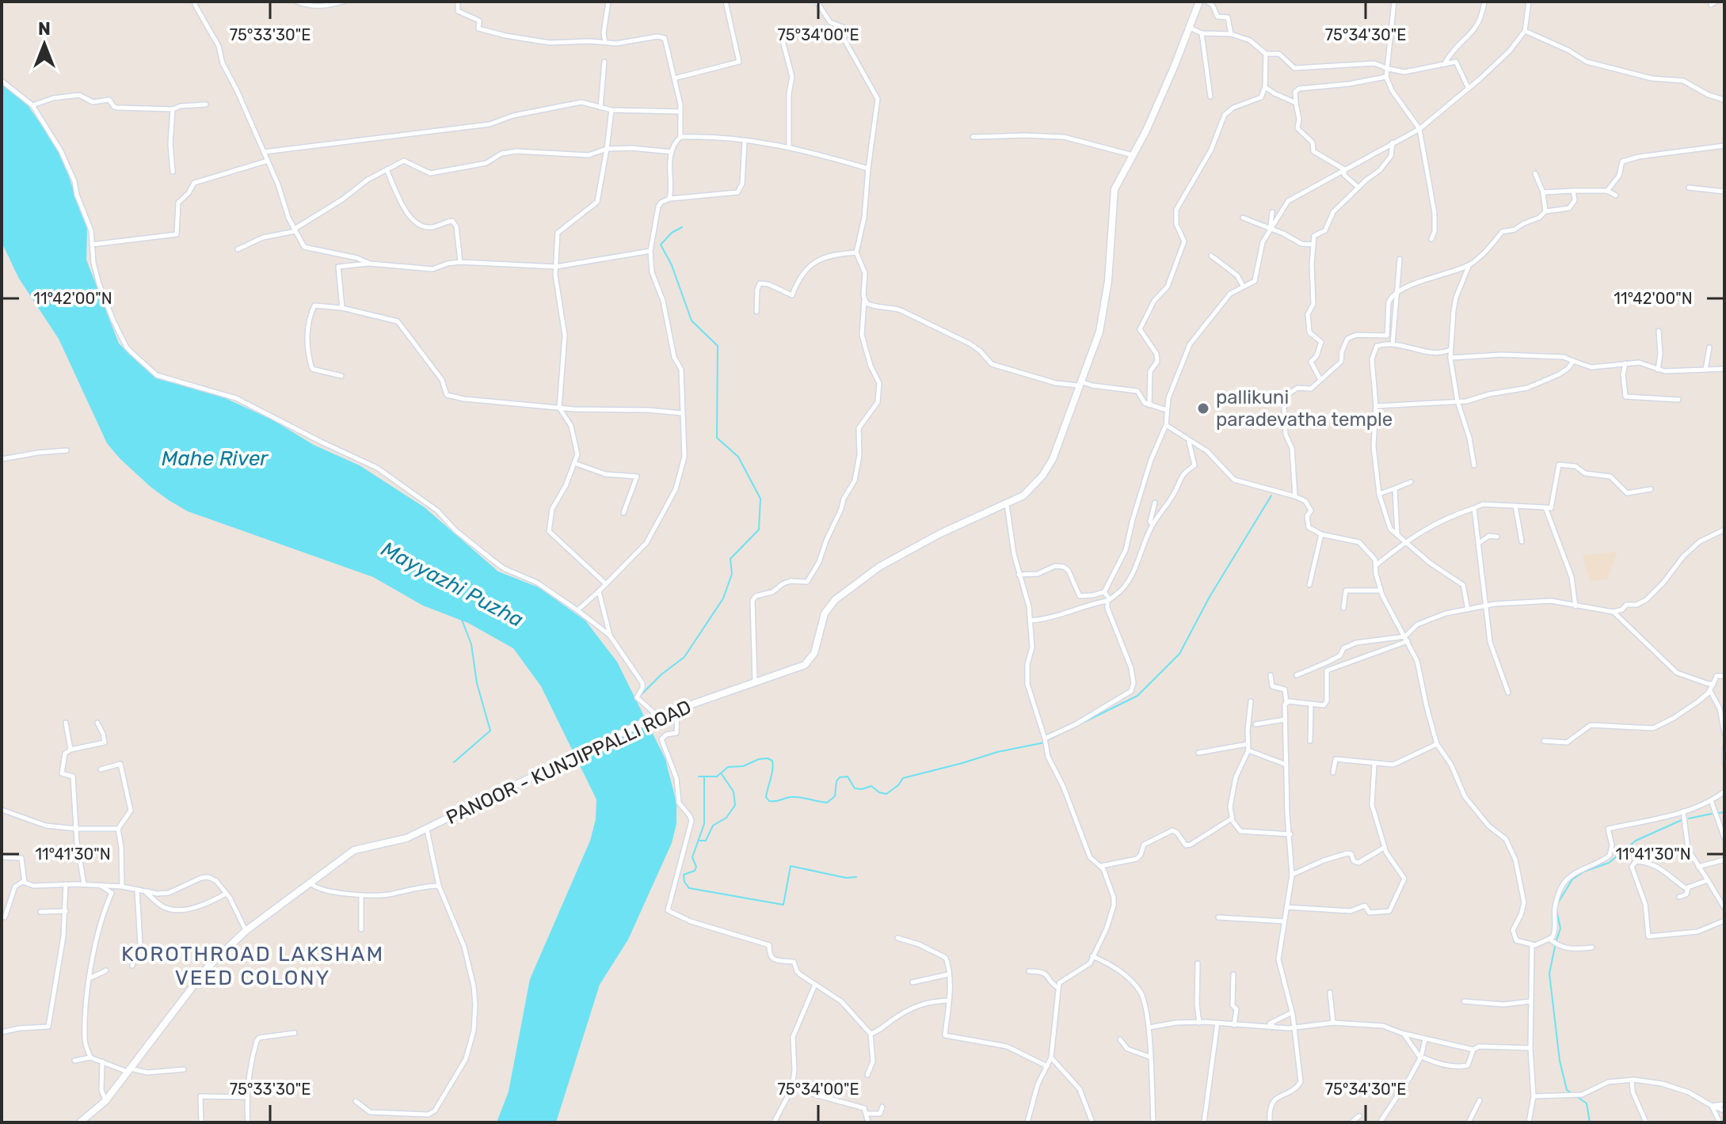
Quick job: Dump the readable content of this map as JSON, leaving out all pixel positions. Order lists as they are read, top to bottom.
{
  "streets": {
    "main road": ["PANOOR - KUNJIPPALLI ROAD"]
  },
  "districts": ["KOROTHROAD LAKSHAM VEED COLONY"],
  "water": ["Mahe River", "Mayyazhi Puzha"],
  "places": ["pallikuni paradevatha temple"],
  "north": "top",
  "coordinates": [
    "75°33'30\"E",
    "75°34'00\"E",
    "75°34'30\"E",
    "11°42'00\"N",
    "11°41'30\"N"
  ]
}
